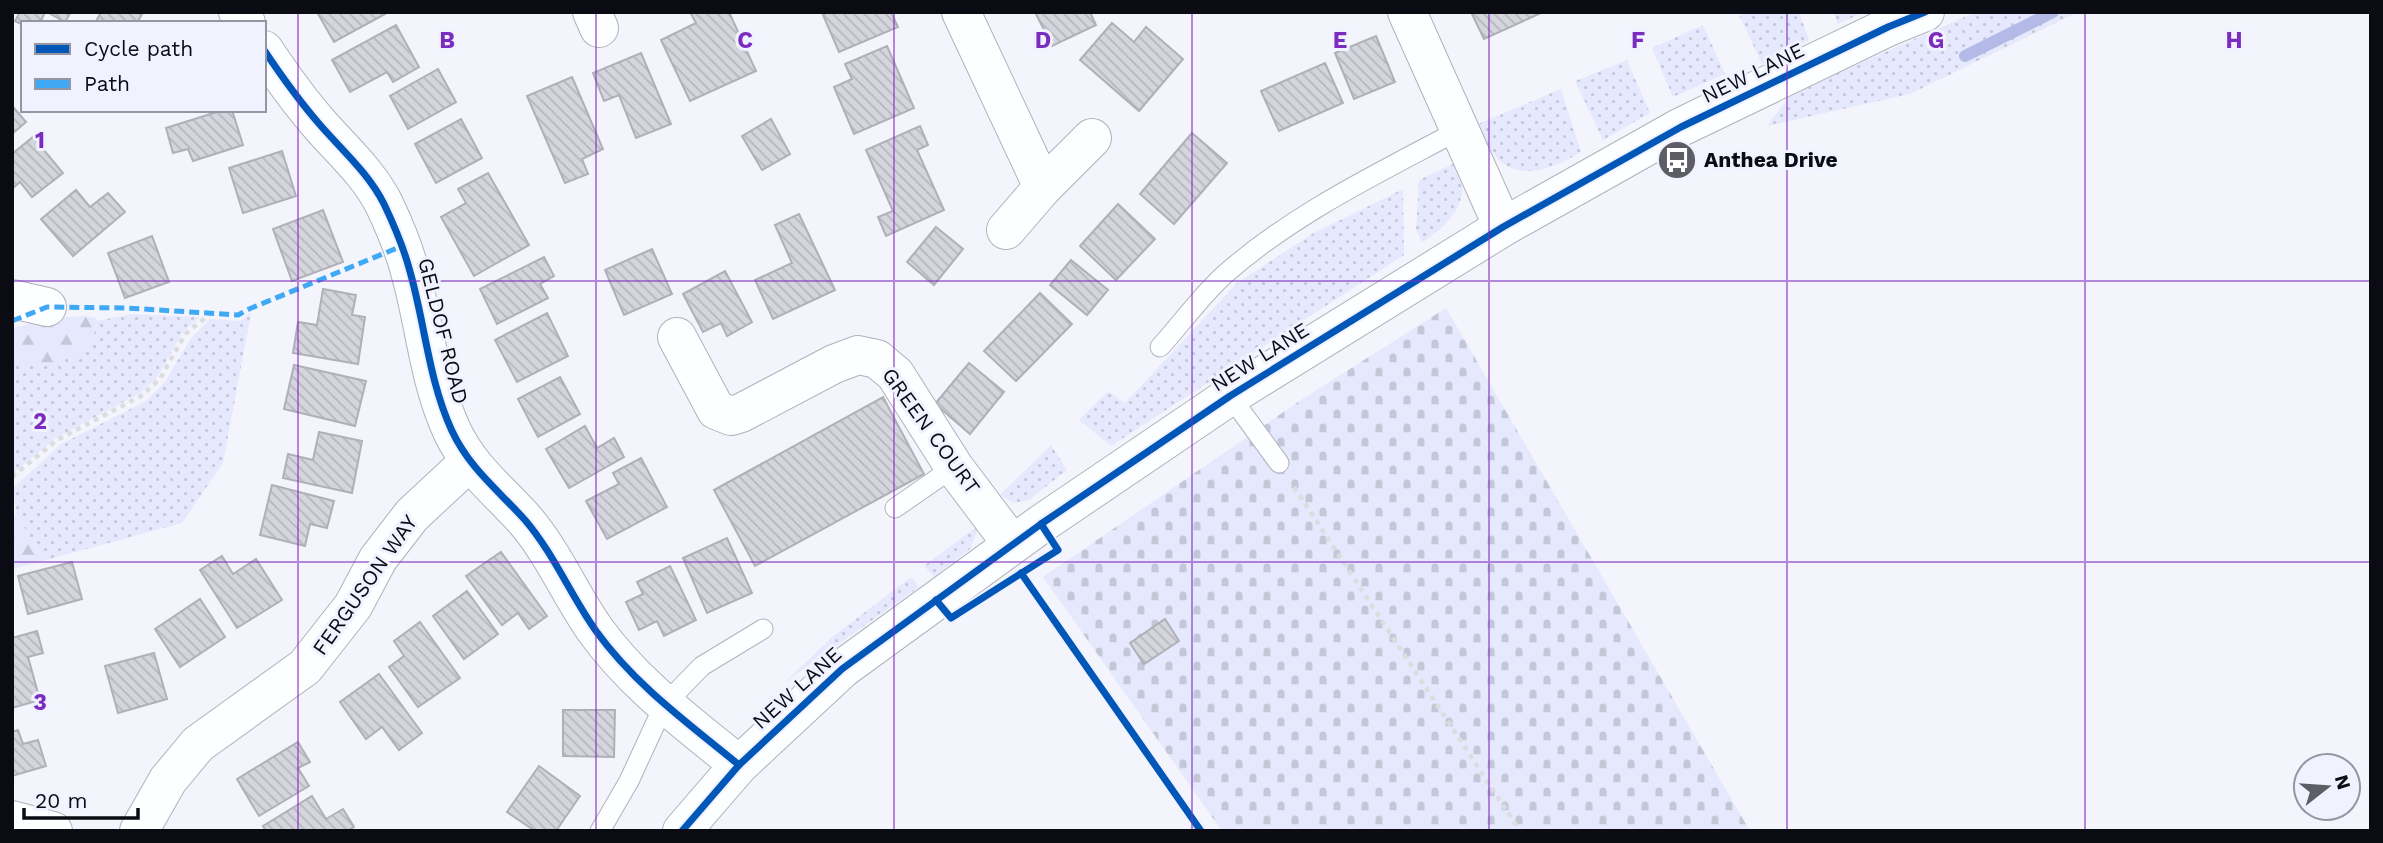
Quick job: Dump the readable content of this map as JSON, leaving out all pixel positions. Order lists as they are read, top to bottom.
{
  "streets": {
    "street": [
      "NEW LANE",
      "GELDOF ROAD",
      "GREEN COURT",
      "FERGUSON WAY"
    ]
  },
  "crossings": [
    ["NEW LANE", "GELDOF ROAD"],
    ["NEW LANE", "GREEN COURT"],
    ["GELDOF ROAD", "FERGUSON WAY"]
  ],
  "places": {
    "bus stop": ["Anthea Drive"]
  },
  "legend": ["Cycle path", "Path"],
  "scale_bar": "20 m",
  "north": "right",
  "grid": {
    "columns": [
      "B",
      "C",
      "D",
      "E",
      "F",
      "G",
      "H"
    ],
    "rows": ["1", "2", "3"]
  }
}
